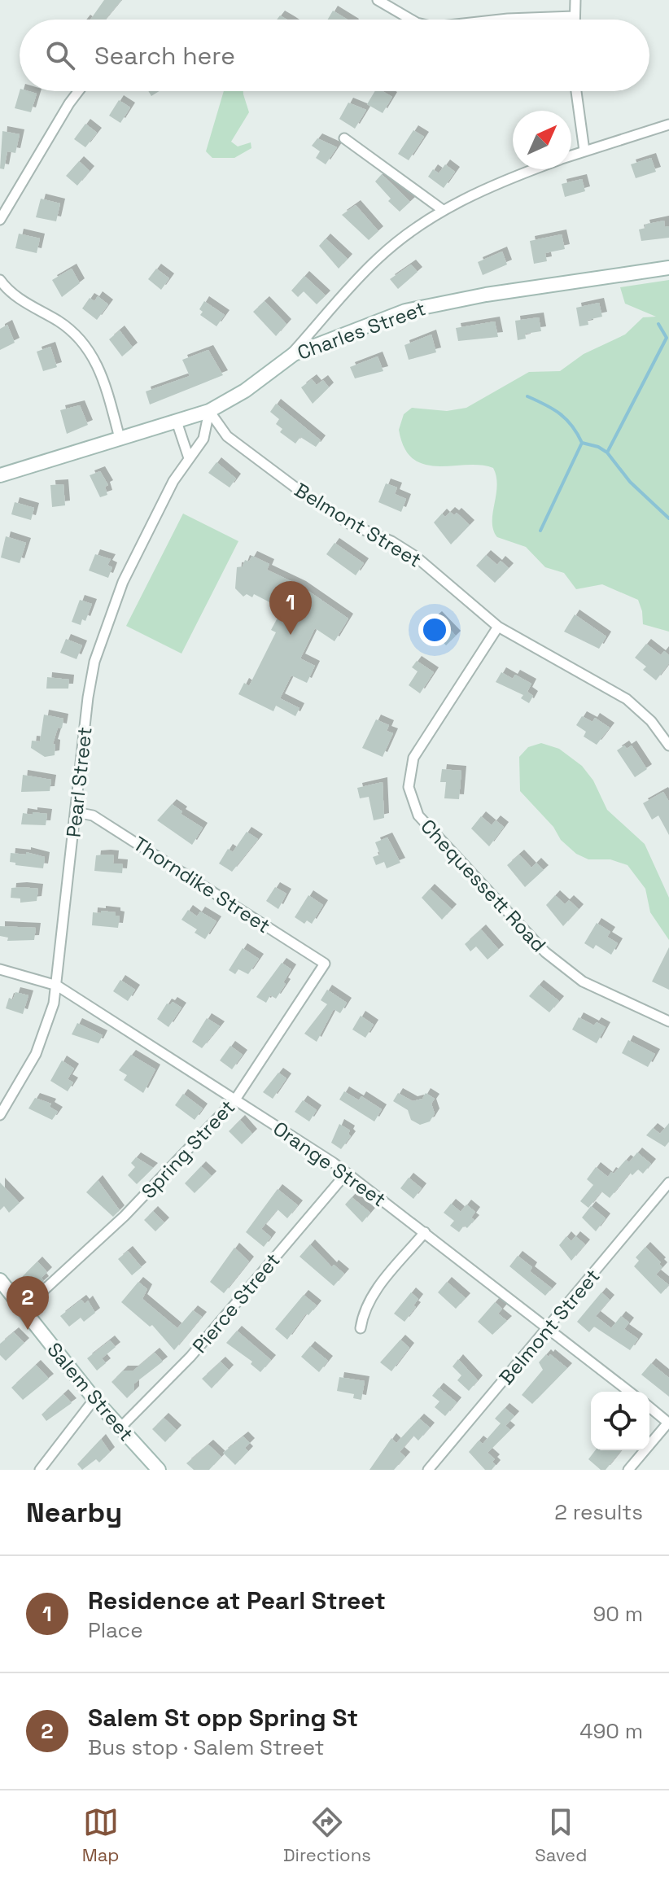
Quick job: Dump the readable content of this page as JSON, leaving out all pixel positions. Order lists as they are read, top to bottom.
{
  "streets": {
    "street": [
      "Charles Street",
      "Belmont Street",
      "Pearl Street",
      "Thorndike Street",
      "Chequessett Road",
      "Spring Street",
      "Orange Street",
      "Pierce Street",
      "Salem Street"
    ]
  },
  "crossings": [
    ["Charles Street", "Belmont Street"],
    ["Charles Street", "Pearl Street"],
    ["Belmont Street", "Pearl Street"],
    ["Belmont Street", "Chequessett Road"],
    ["Belmont Street", "Orange Street"],
    ["Pearl Street", "Thorndike Street"],
    ["Pearl Street", "Orange Street"],
    ["Thorndike Street", "Spring Street"],
    ["Spring Street", "Orange Street"],
    ["Spring Street", "Salem Street"],
    ["Orange Street", "Pierce Street"],
    ["Pierce Street", "Salem Street"]
  ],
  "north": "top right",
  "page": {
    "search": "Search here",
    "pins": ["1", "2"],
    "heading": ["Nearby", "2 results"],
    "list": [
      {
        "mark": "1",
        "name": "Residence at Pearl Street",
        "note": "Place",
        "value": "90 m"
      },
      {
        "mark": "2",
        "name": "Salem St opp Spring St",
        "note": "Bus stop · Salem Street",
        "value": "490 m"
      }
    ],
    "nav": ["Map", "Directions", "Saved"]
  }
}
